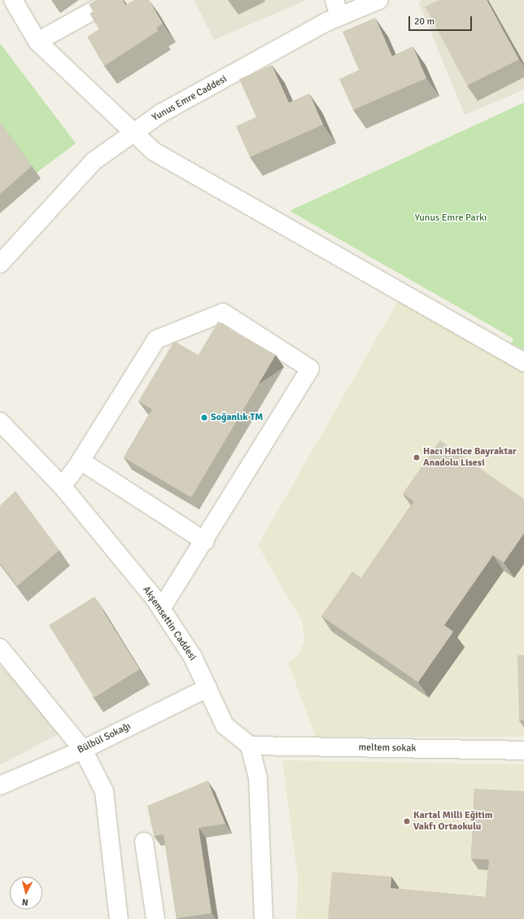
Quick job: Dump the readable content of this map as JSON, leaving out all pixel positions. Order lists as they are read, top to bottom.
{
  "streets": {
    "street": [
      "Yunus Emre Caddesi",
      "Akşemsettin Caddesi",
      "Bülbül Sokağı",
      "meltem sokak"
    ]
  },
  "crossings": [
    ["Akşemsettin Caddesi", "Bülbül Sokağı"],
    ["Akşemsettin Caddesi", "meltem sokak"]
  ],
  "parks": ["Yunus Emre Parkı"],
  "places": ["Soğanlık TM", "Hacı Hatice Bayraktar Anadolu Lisesi", "Kartal Milli Eğitim Vakfı Ortaokulu"],
  "scale_bar": "20 m",
  "north": "bottom"
}
